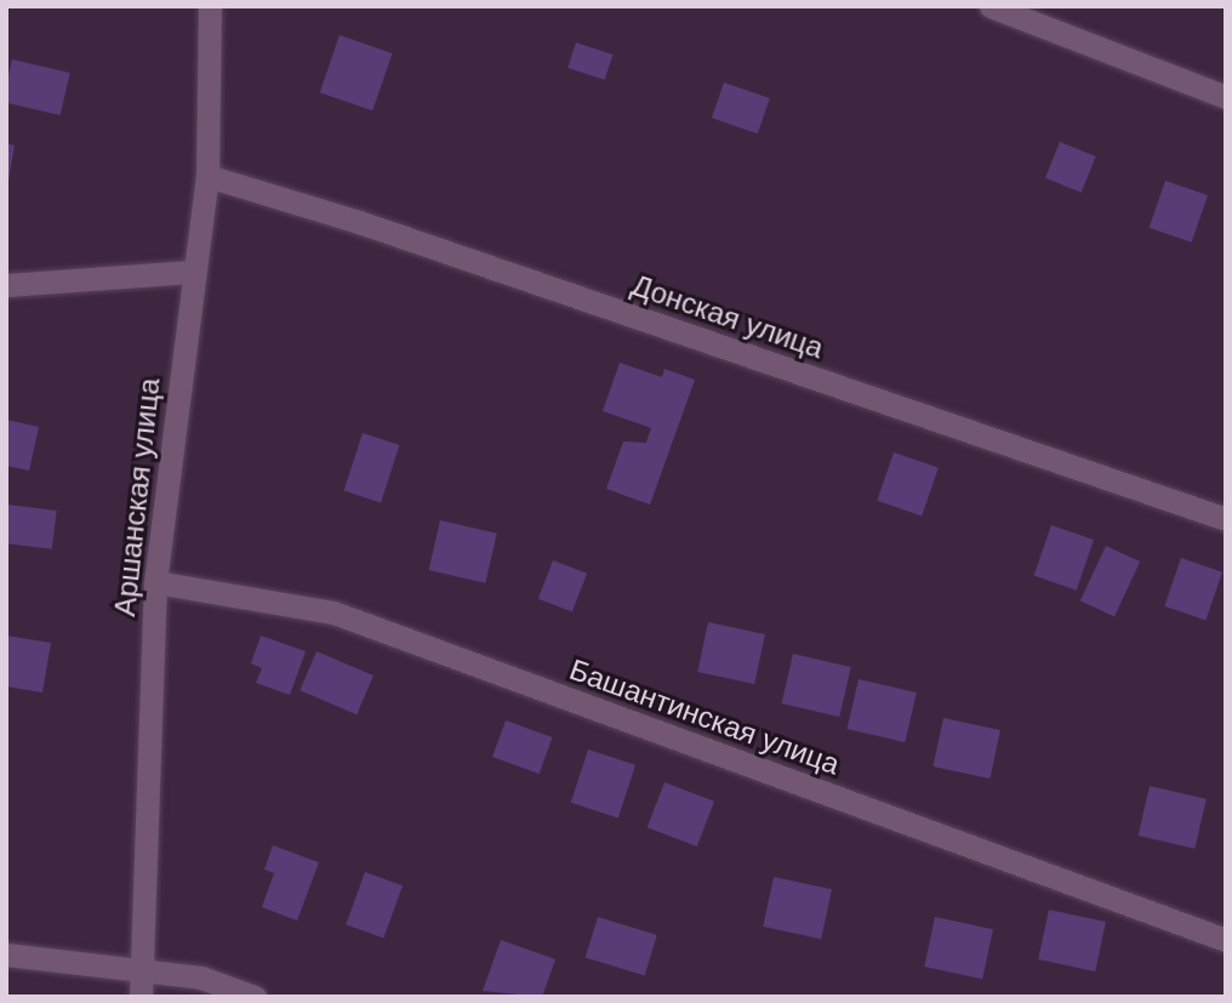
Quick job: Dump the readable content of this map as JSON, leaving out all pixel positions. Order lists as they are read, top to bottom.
{
  "streets": {
    "street": ["Донская улица", "Аршанская улица", "Башантинская улица"]
  },
  "crossings": [
    ["Донская улица", "Аршанская улица"],
    ["Аршанская улица", "Башантинская улица"]
  ]
}
